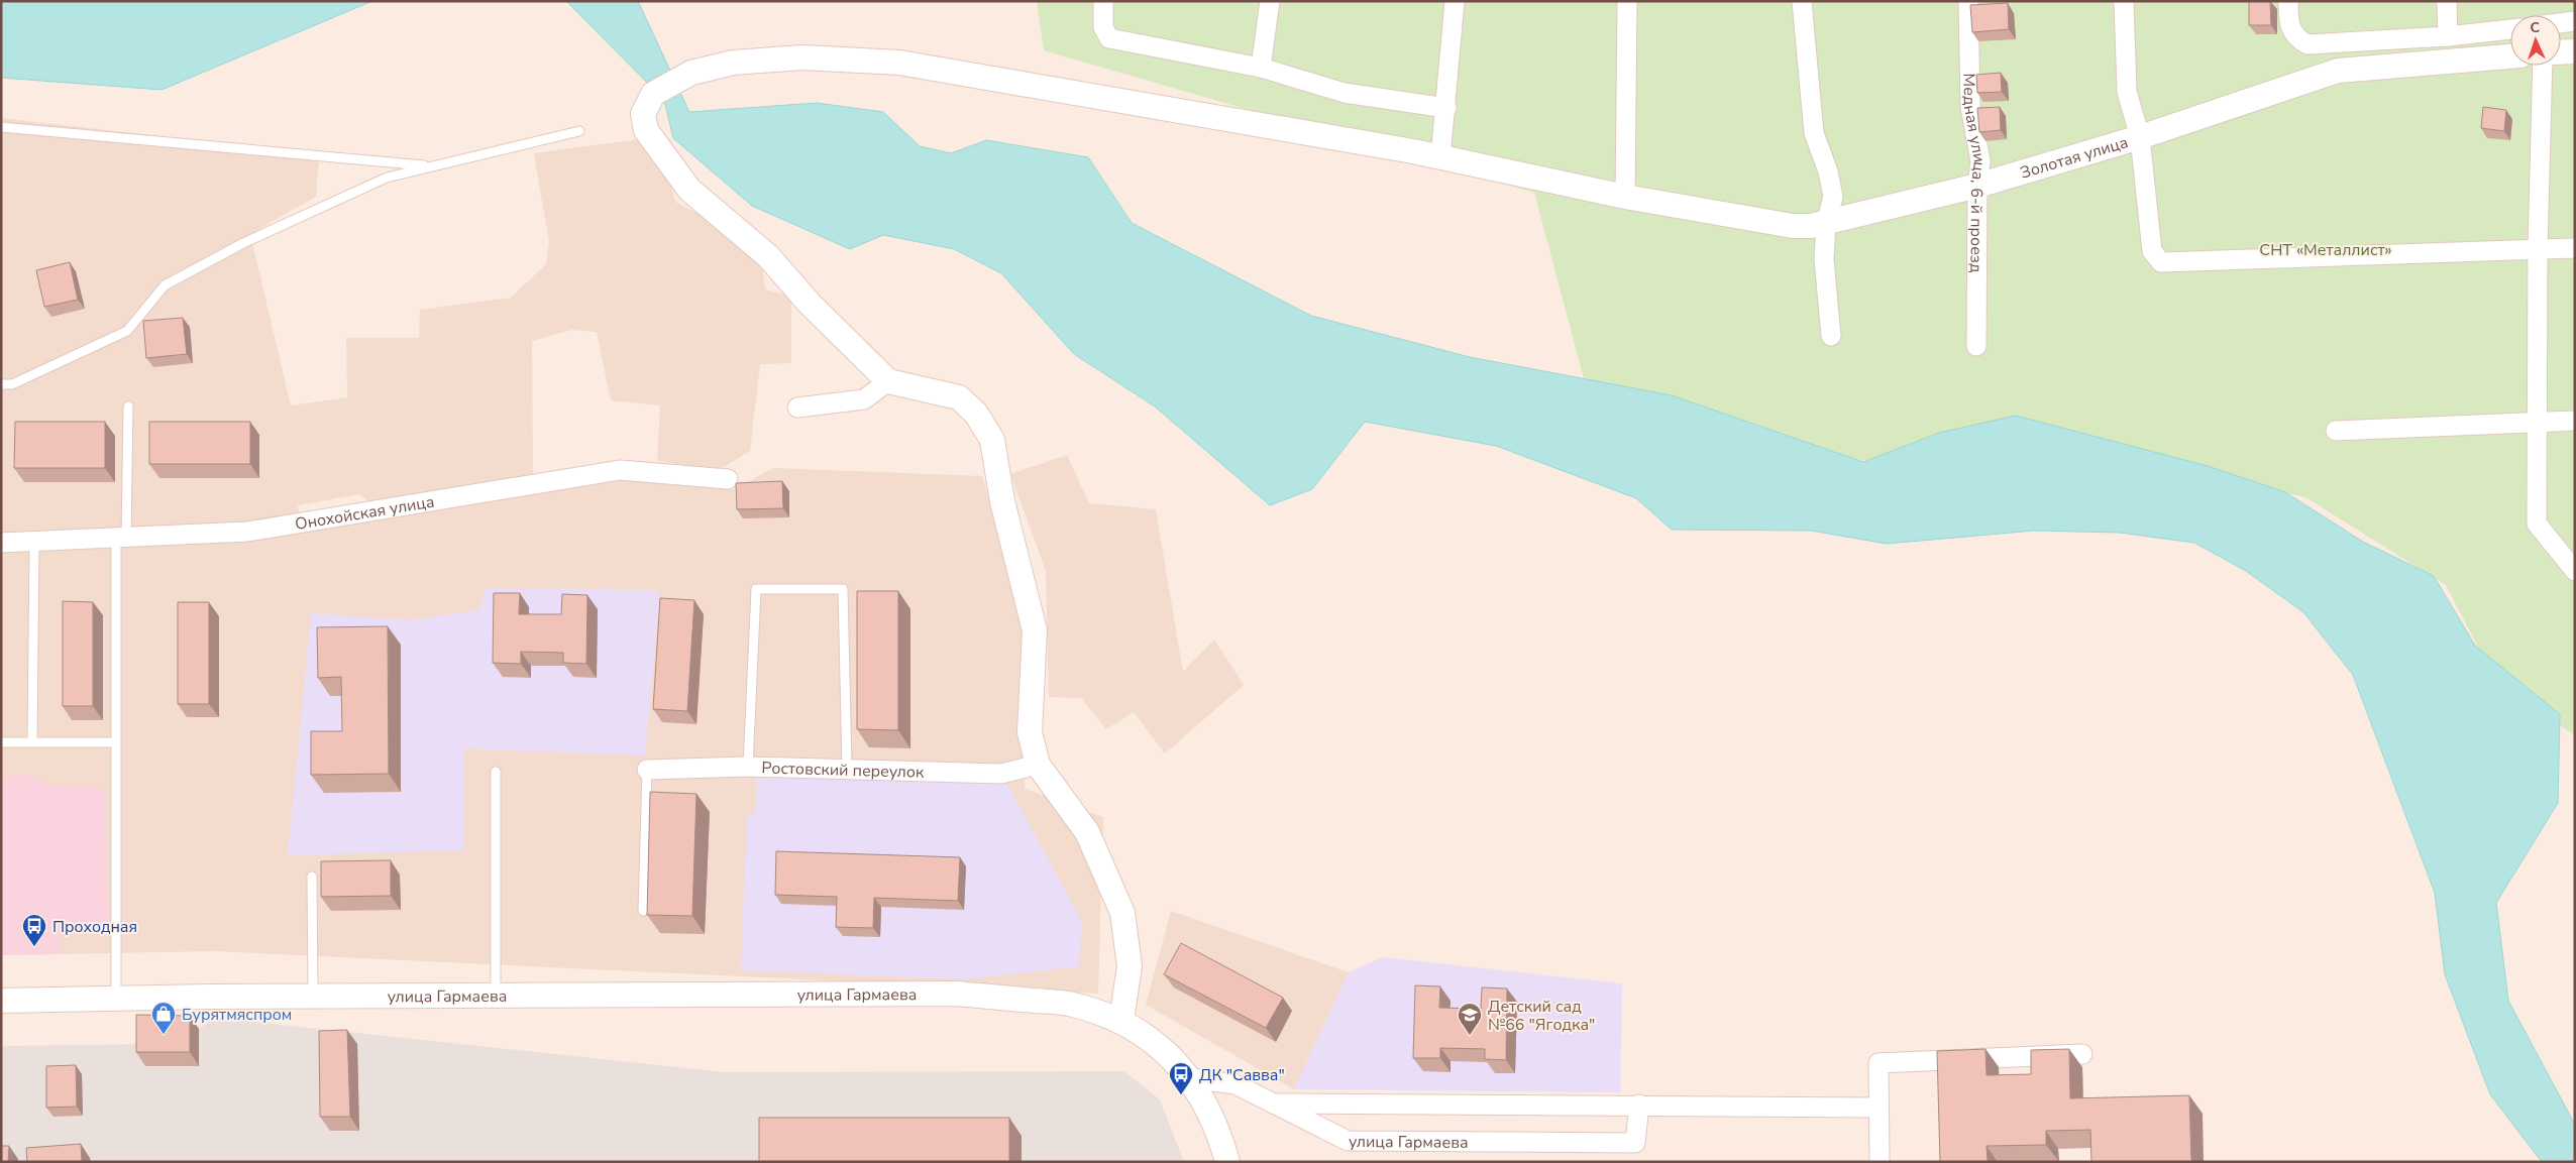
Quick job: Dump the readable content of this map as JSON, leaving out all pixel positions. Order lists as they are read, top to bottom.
{
  "streets": {
    "street": [
      "Золотая улица",
      "Медная улица, 6-й проезд",
      "Онохойская улица",
      "Ростовский переулок",
      "улица Гармаева"
    ]
  },
  "crossings": [
    ["Золотая улица", "Медная улица, 6-й проезд"]
  ],
  "parks": ["СНТ «Металлист»"],
  "places": {
    "bus stop": ["Проходная", "ДК \"Савва\""],
    "shop": ["Бурятмяспром"],
    "school or university": ["Детский сад №66 \"Ягодка\""]
  },
  "north": "top"
}
